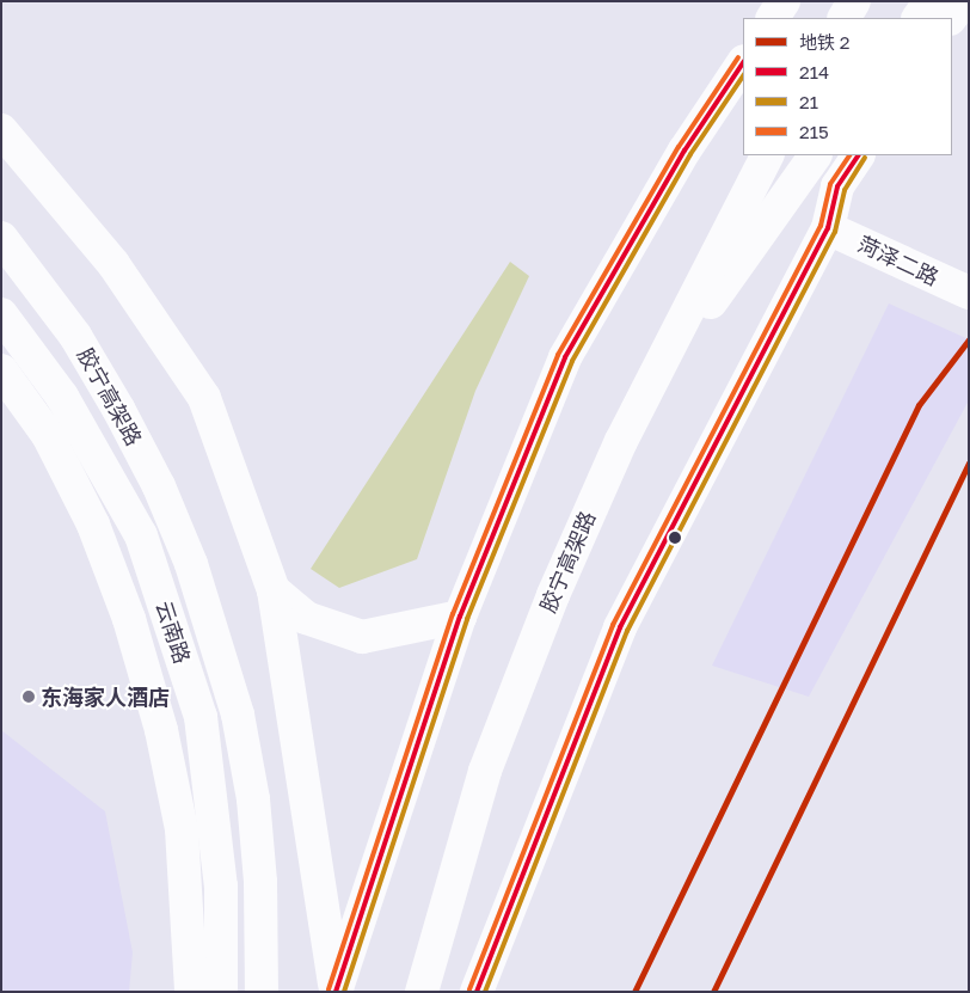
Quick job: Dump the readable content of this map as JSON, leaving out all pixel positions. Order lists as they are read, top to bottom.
{
  "streets": {
    "main road": ["菏泽二路", "胶宁高架路", "云南路"]
  },
  "places": ["东海家人酒店"],
  "lines": [
    "transit line 215",
    "transit line 214",
    "transit line 21",
    "metro line 2"
  ],
  "legend": [
    "地铁 2",
    "214",
    "21",
    "215"
  ]
}
